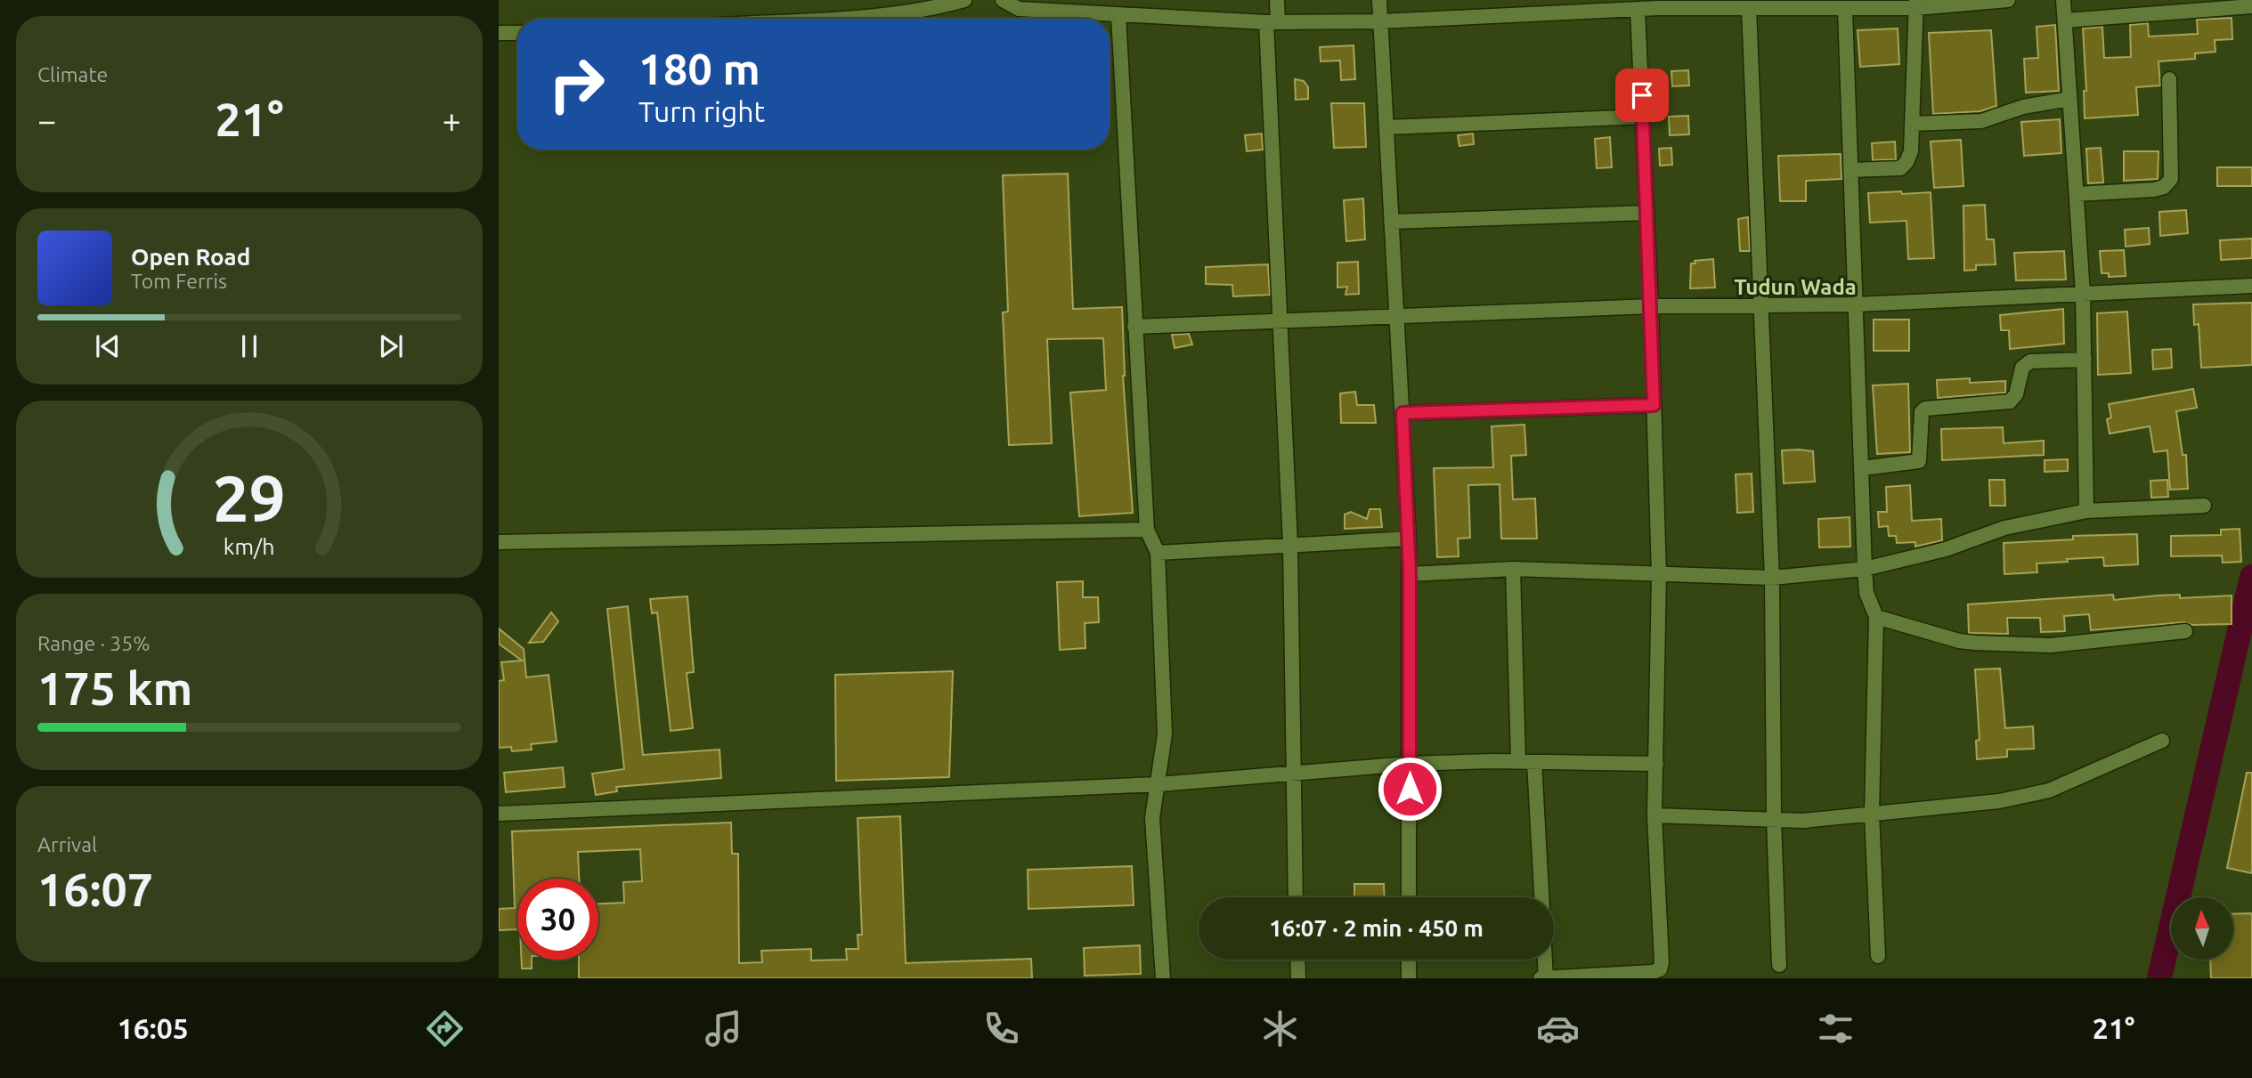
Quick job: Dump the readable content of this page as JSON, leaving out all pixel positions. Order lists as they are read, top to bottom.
{
  "districts": ["Tudun Wada"],
  "north": "top",
  "page": {
    "tile": [
      "Climate",
      ["Range · 35%", "175 km"],
      ["Arrival", "16:07"]
    ],
    "turn": ["180 m", "Turn right"],
    "heat": ["−", "21°", "+"],
    "song": ["Open Road", "Tom Ferris"],
    "limit": "30",
    "trip": "16:07 · 2 min · 450 m",
    "tabs": ["16:05", "21°"],
    "gauge": ["29", "km/h"]
  }
}
